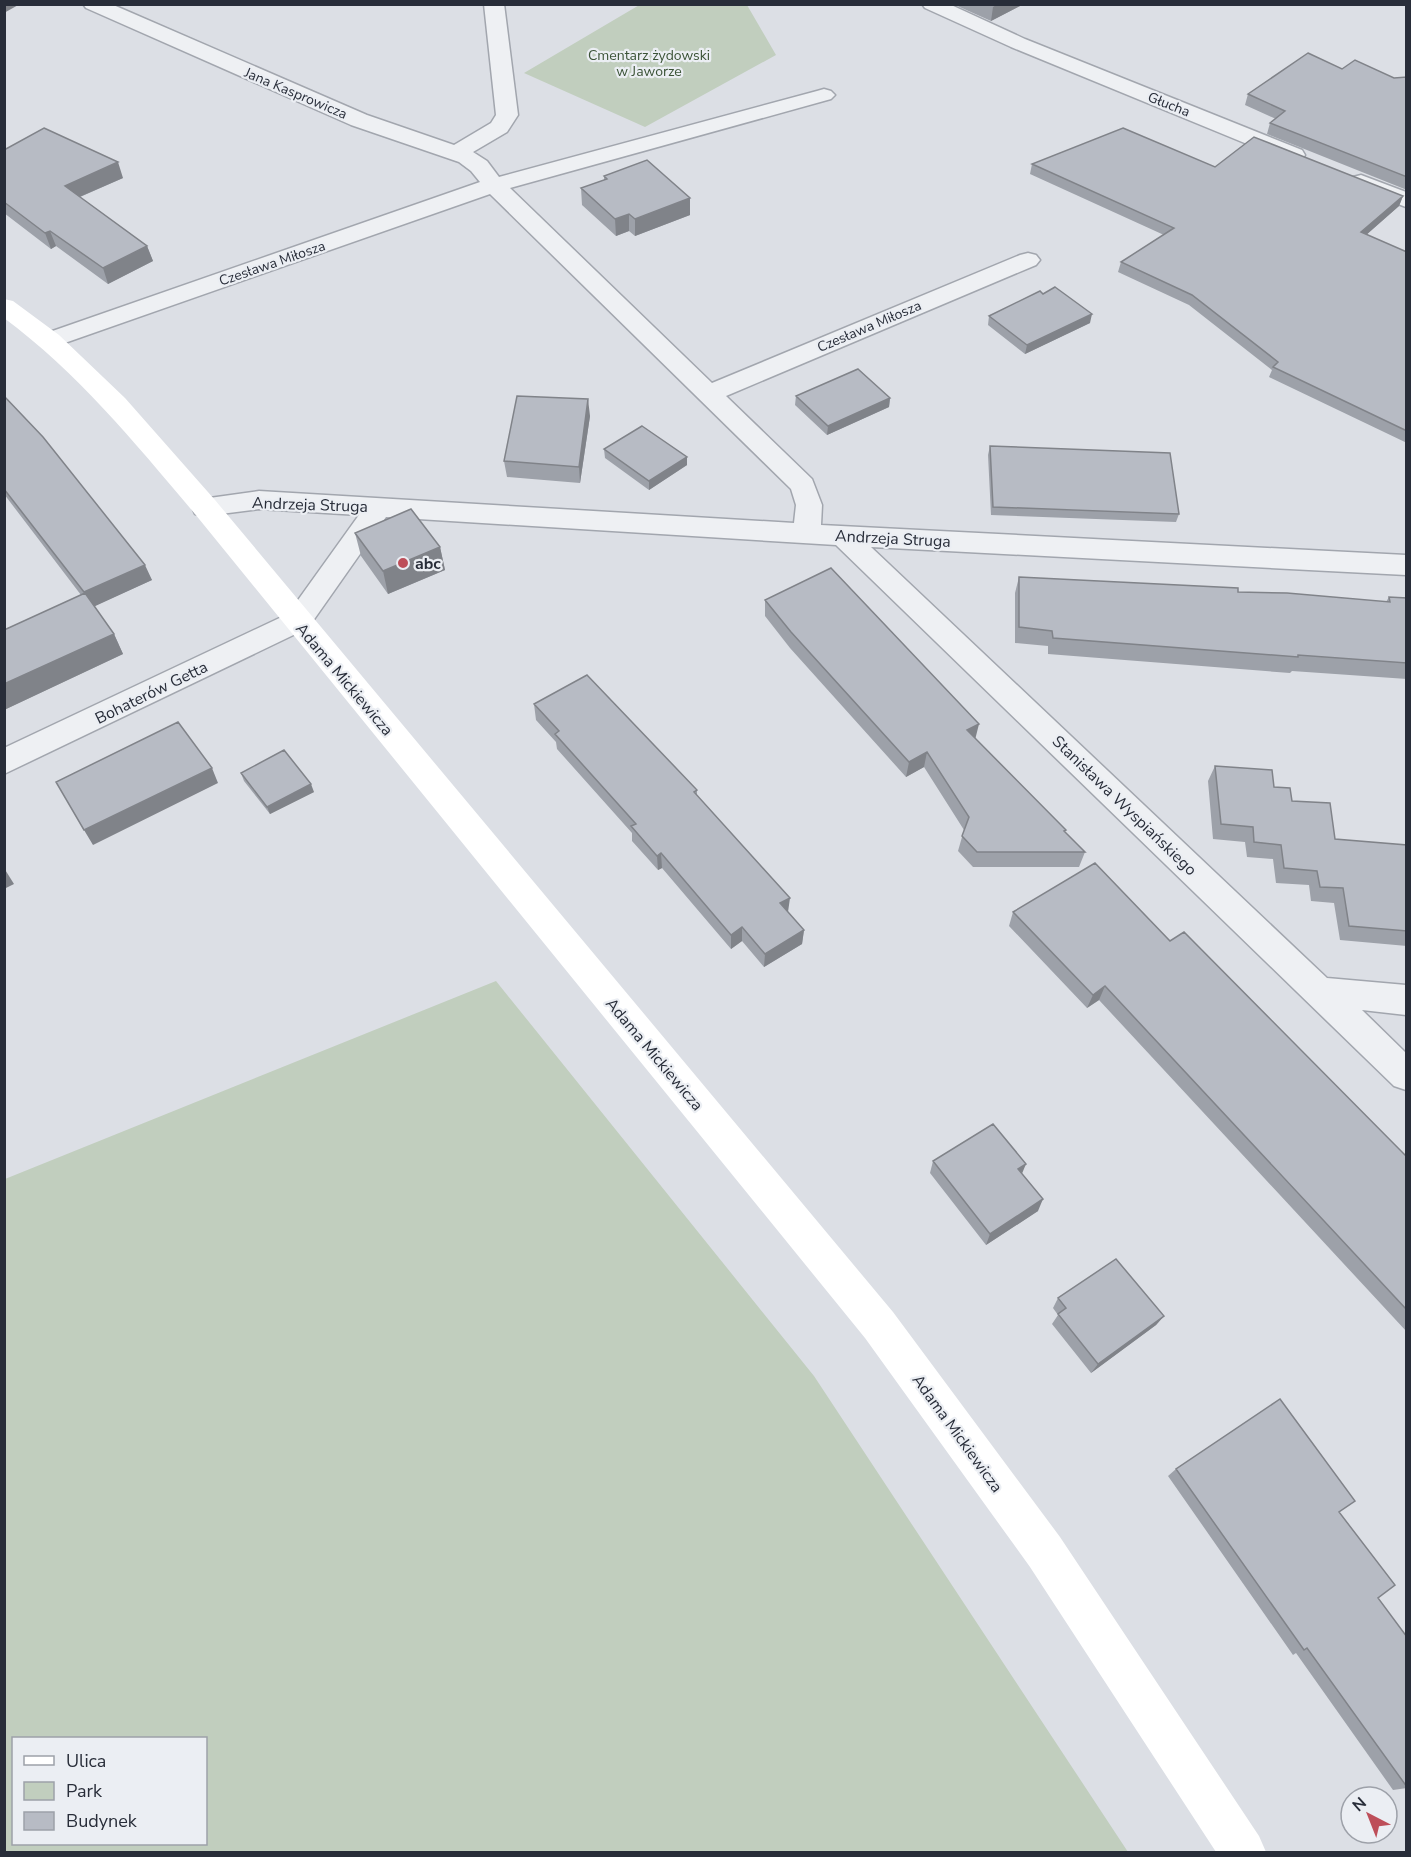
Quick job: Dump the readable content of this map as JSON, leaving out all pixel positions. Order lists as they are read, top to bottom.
{
  "streets": {
    "main road": ["Adama Mickiewicza"],
    "street": [
      "Jana Kasprowicza",
      "Głucha",
      "Czesława Miłosza",
      "Andrzeja Struga",
      "Bohaterów Getta",
      "Stanisława Wyspiańskiego"
    ]
  },
  "crossings": [
    ["Jana Kasprowicza", "Czesława Miłosza"],
    ["Czesława Miłosza", "Adama Mickiewicza"],
    ["Andrzeja Struga", "Adama Mickiewicza"],
    ["Andrzeja Struga", "Bohaterów Getta"],
    ["Andrzeja Struga", "Stanisława Wyspiańskiego"],
    ["Adama Mickiewicza", "Bohaterów Getta"]
  ],
  "parks": ["Cmentarz żydowski w Jaworze"],
  "places": ["abc"],
  "legend": ["Ulica", "Park", "Budynek"],
  "north": "top left"
}
